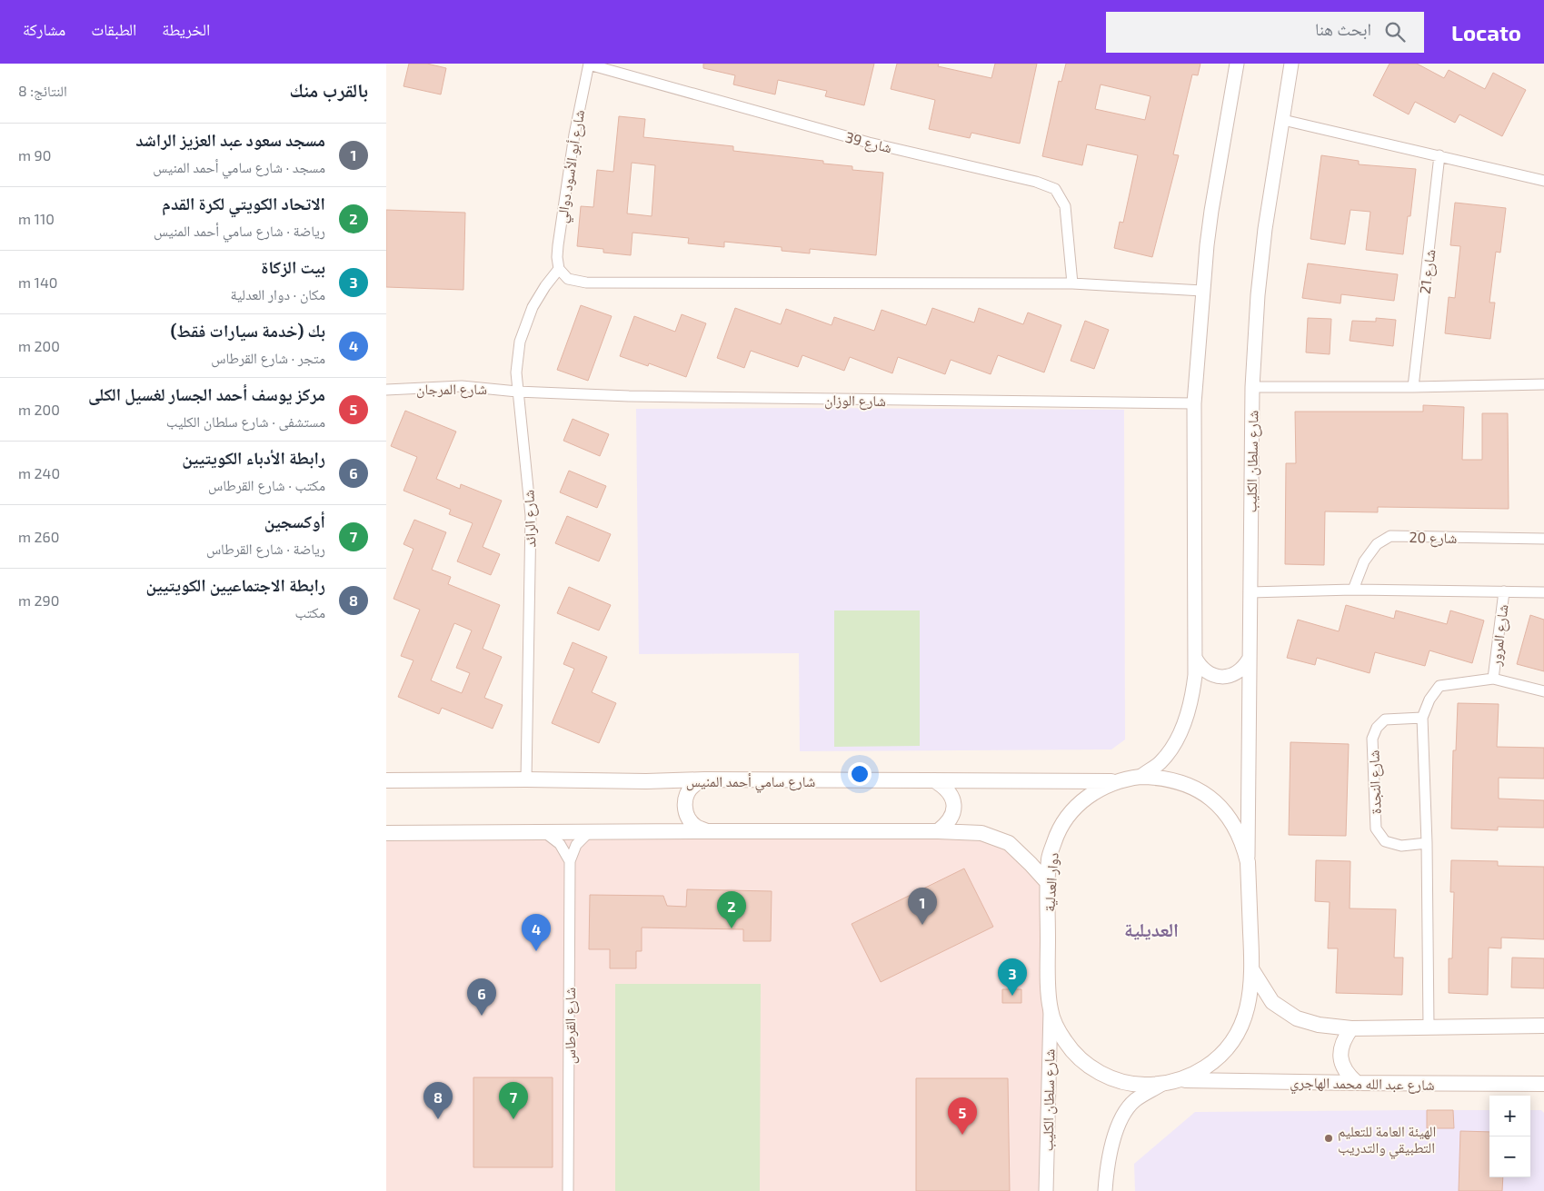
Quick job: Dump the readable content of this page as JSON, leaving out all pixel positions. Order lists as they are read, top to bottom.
{
  "streets": {
    "main road": ["شارع سامي أحمد المنيس", "دوار العدلية", "شارع عبد الله محمد الهاجري"],
    "street": [
      "شارع 39",
      "شارع أبو الأسود دوالي",
      "شارع 21",
      "شارع المرجان",
      "شارع الوزان",
      "شارع سلطان الكليب",
      "شارع الرائد",
      "شارع 20",
      "شارع المرور",
      "شارع النجدة",
      "شارع القرطاس"
    ]
  },
  "crossings": [
    ["شارع 39", "شارع أبو الأسود دوالي"],
    ["شارع أبو الأسود دوالي", "شارع الرائد"],
    ["شارع المرجان", "شارع الوزان"],
    ["شارع المرجان", "شارع الرائد"],
    ["شارع الوزان", "شارع الرائد"],
    ["شارع سلطان الكليب", "دوار العدلية"],
    ["شارع الرائد", "شارع سامي أحمد المنيس"],
    ["شارع المرور", "شارع النجدة"],
    ["شارع سامي أحمد المنيس", "دوار العدلية"],
    ["دوار العدلية", "شارع عبد الله محمد الهاجري"]
  ],
  "districts": ["العديلية"],
  "places": ["الهيئة العامة للتعليم التطبيقي والتدريب"],
  "page": {
    "header": "Locato",
    "search": "ابحث هنا",
    "nav": ["الخريطة", "الطبقات", "مشاركة"],
    "heading": ["بالقرب منك", "النتائج: 8"],
    "list": [
      {
        "mark": "1",
        "name": "مسجد سعود عبد العزيز الراشد",
        "note": "مسجد · شارع سامي أحمد المنيس",
        "value": "90 m"
      },
      {
        "mark": "2",
        "name": "الاتحاد الكويتي لكرة القدم",
        "note": "رياضة · شارع سامي أحمد المنيس",
        "value": "110 m"
      },
      {
        "mark": "3",
        "name": "بيت الزكاة",
        "note": "مكان · دوار العدلية",
        "value": "140 m"
      },
      {
        "mark": "4",
        "name": "بك (خدمة سيارات فقط)",
        "note": "متجر · شارع القرطاس",
        "value": "200 m"
      },
      {
        "mark": "5",
        "name": "مركز يوسف أحمد الجسار لغسيل الكلى",
        "note": "مستشفى · شارع سلطان الكليب",
        "value": "200 m"
      },
      {
        "mark": "6",
        "name": "رابطة الأدباء الكويتيين",
        "note": "مكتب · شارع القرطاس",
        "value": "240 m"
      },
      {
        "mark": "7",
        "name": "أوكسجين",
        "note": "رياضة · شارع القرطاس",
        "value": "260 m"
      },
      {
        "mark": "8",
        "name": "رابطة الاجتماعيين الكويتيين",
        "note": "مكتب",
        "value": "290 m"
      }
    ],
    "pins": [
      "1",
      "2",
      "4",
      "3",
      "6",
      "7",
      "8",
      "5"
    ],
    "map_buttons": ["+", "−"]
  }
}
